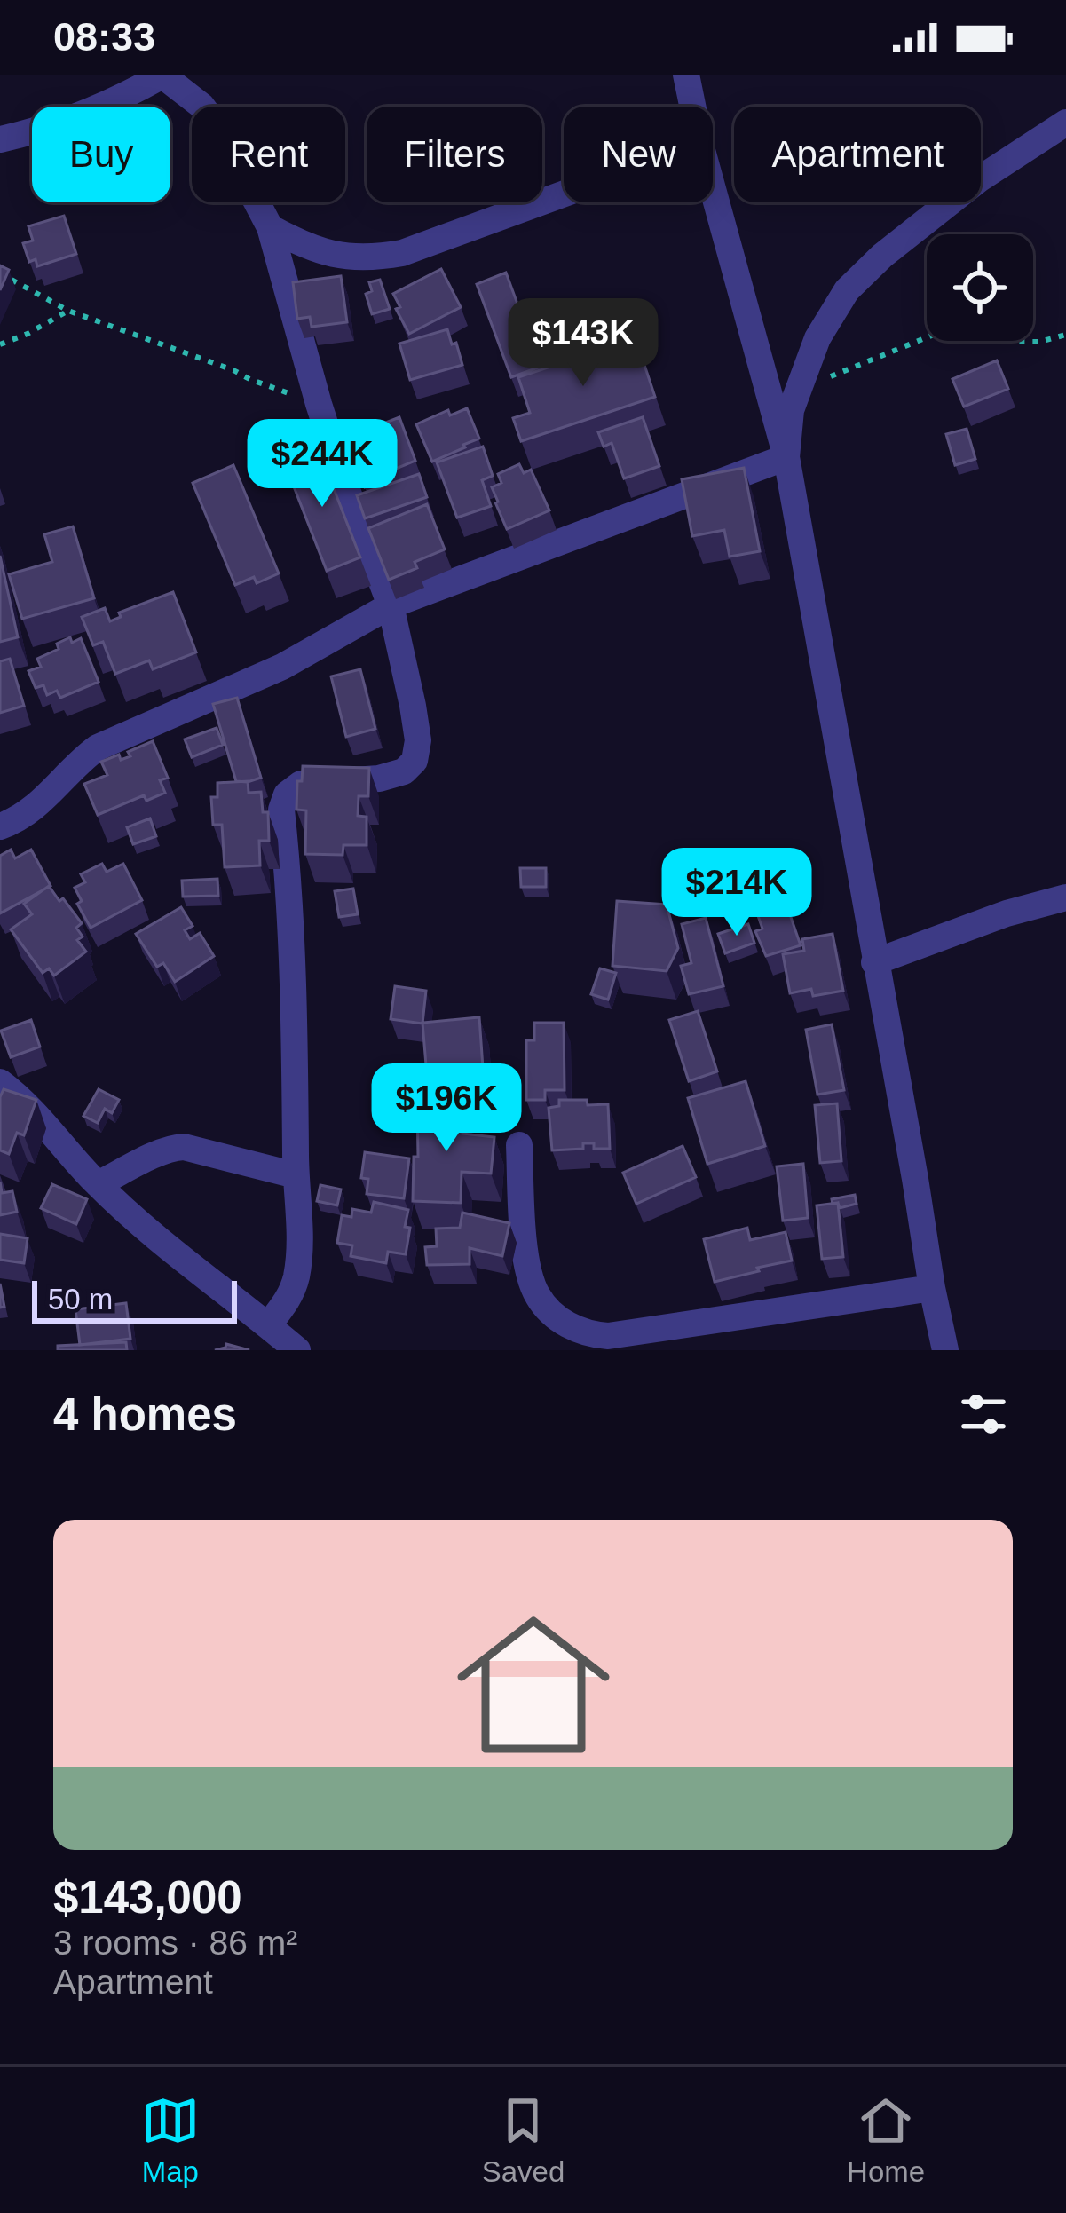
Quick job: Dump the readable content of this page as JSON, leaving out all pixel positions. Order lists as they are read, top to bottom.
{
  "scale_bar": "50 m",
  "page": {
    "status": "08:33",
    "chip": [
      "Buy",
      "Rent",
      "Filters",
      "New",
      "Apartment"
    ],
    "price": [
      "$143K",
      "$244K",
      "$214K",
      "$196K"
    ],
    "scale": "50 m",
    "heading": "4 homes",
    "list": [
      {
        "name": "$143,000",
        "note": "3 rooms · 86 m² · Apartment"
      }
    ],
    "tabs": ["Map", "Saved", "Home"]
  }
}
